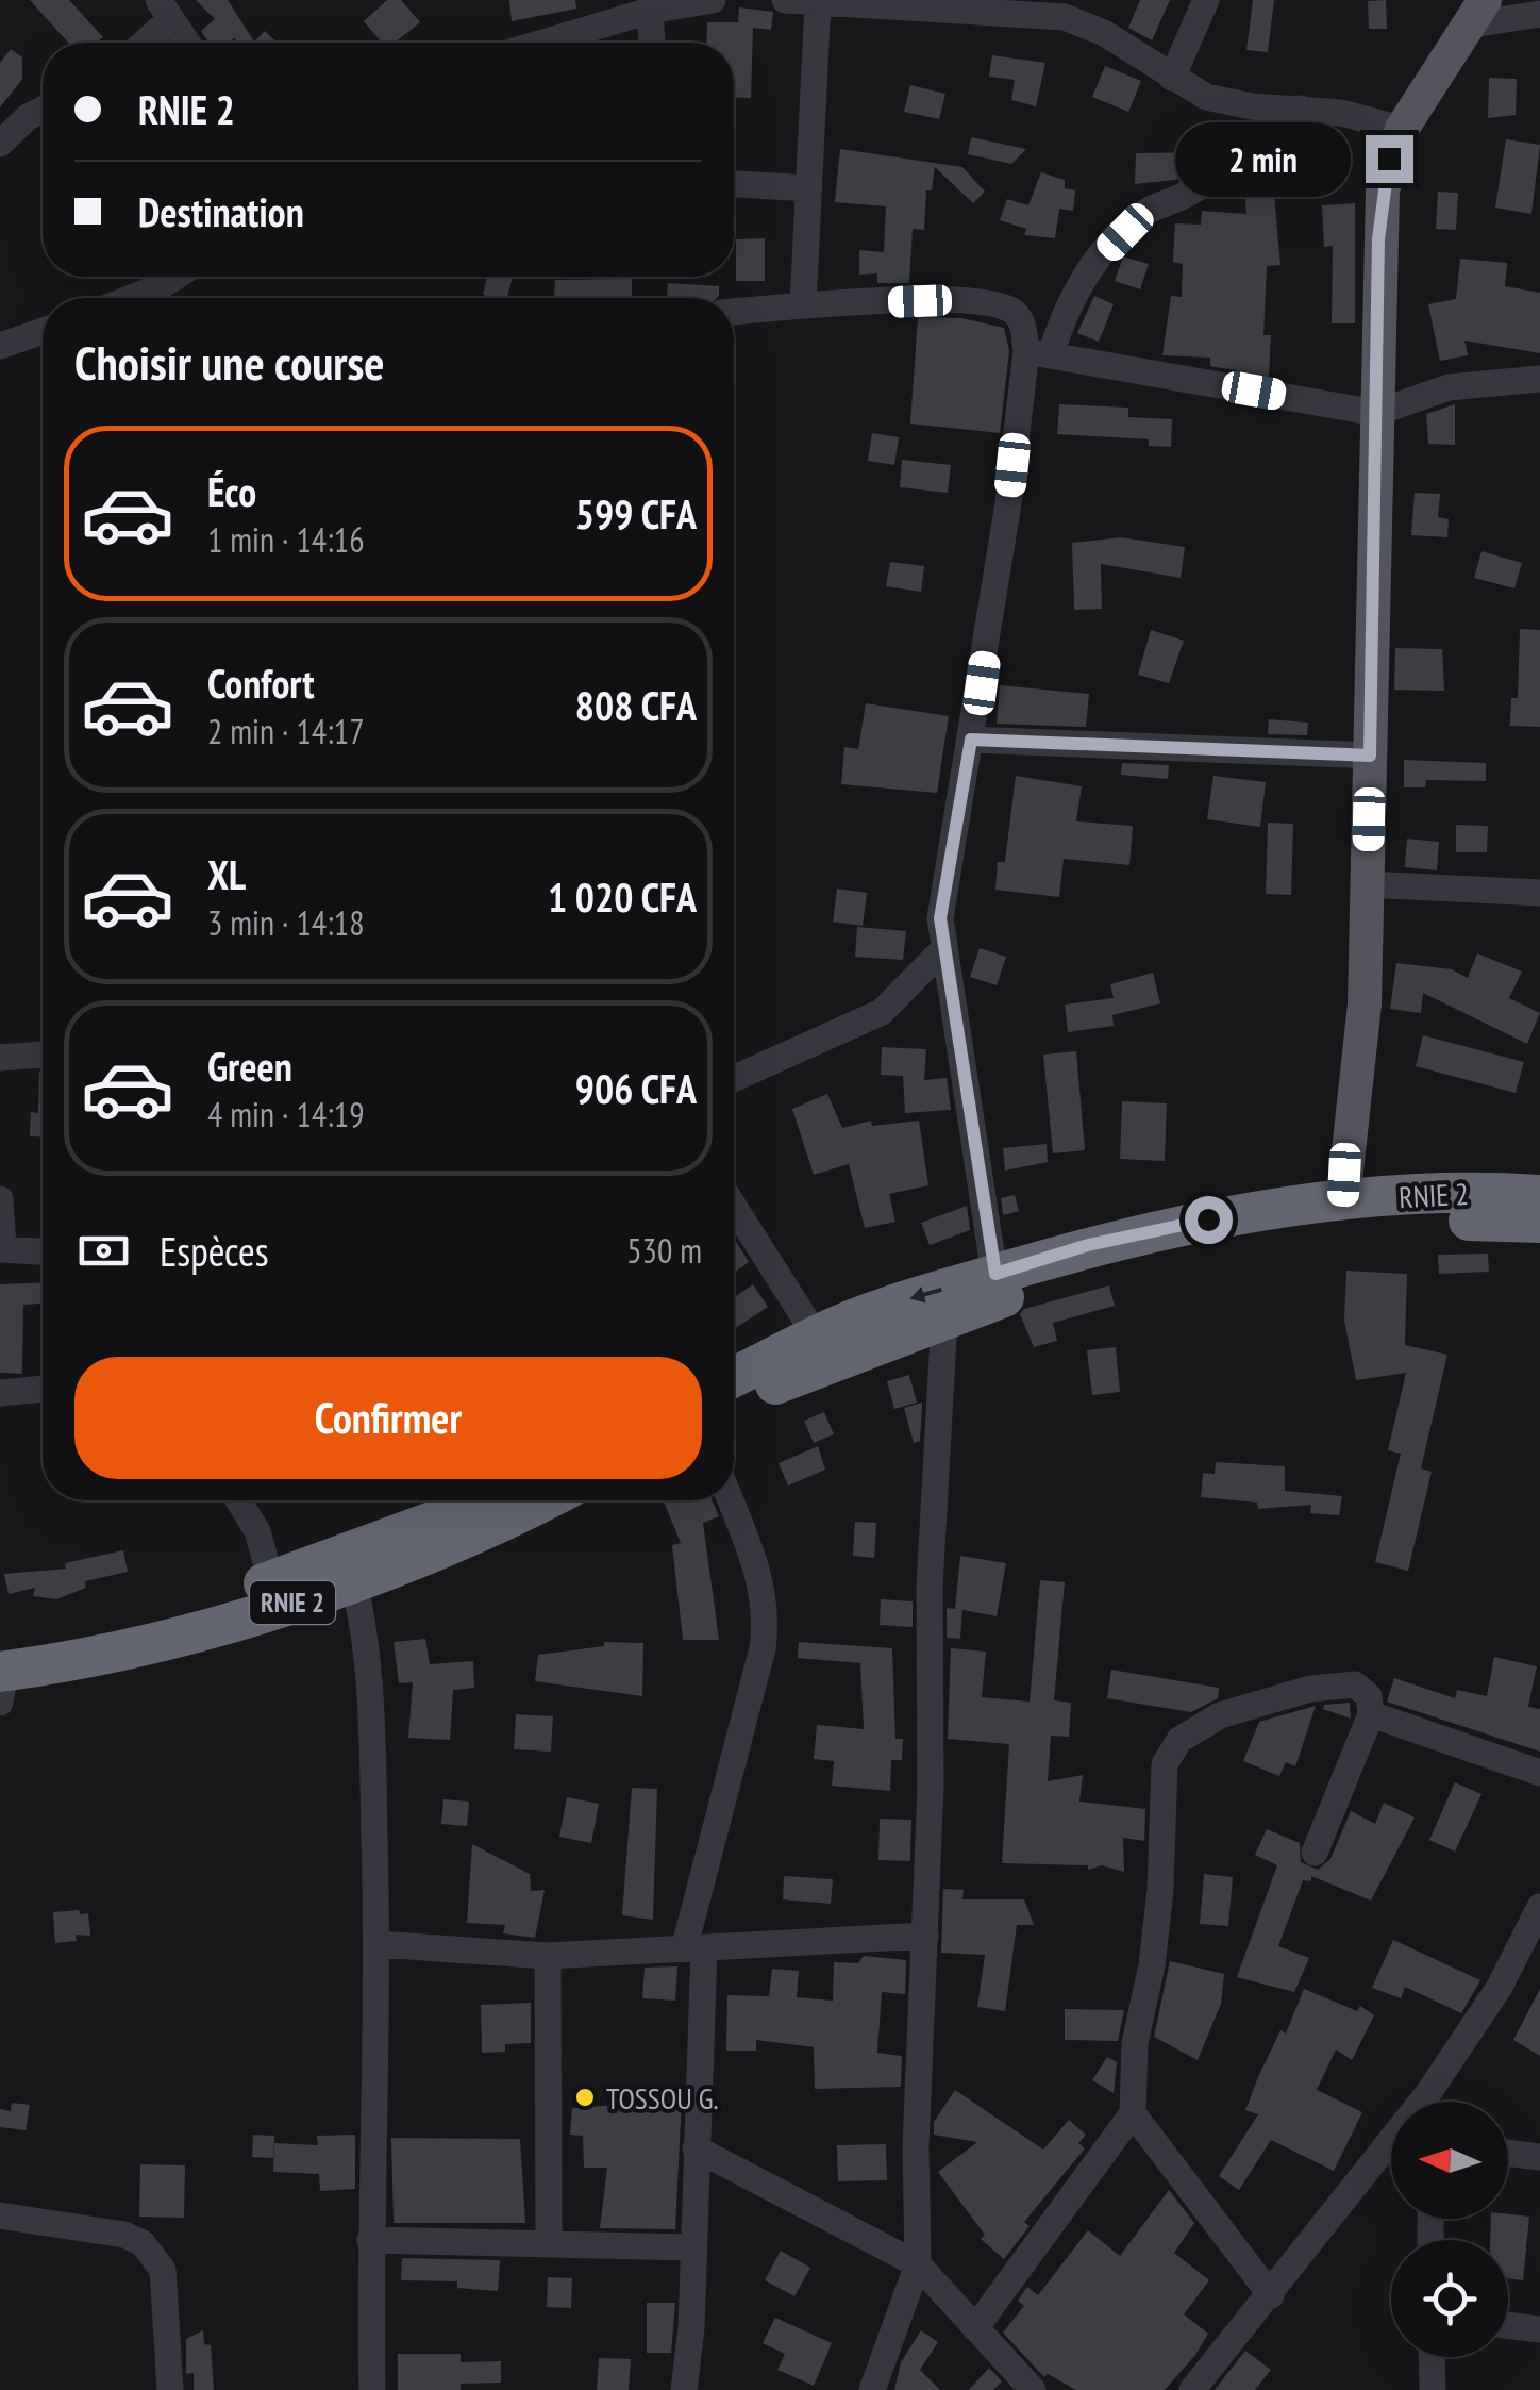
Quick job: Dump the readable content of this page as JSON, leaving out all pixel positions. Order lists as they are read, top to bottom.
{
  "streets": {
    "highway": ["RNIE 2"]
  },
  "places": ["TOSSOU G."],
  "north": "left",
  "page": {
    "banner": ["RNIE 2", "Destination"],
    "bubble": "2 min",
    "heading": "Choisir une course",
    "list": [
      {
        "name": "Éco",
        "note": "1 min · 14:16",
        "value": "599 CFA"
      },
      {
        "name": "Confort",
        "note": "2 min · 14:17",
        "value": "808 CFA"
      },
      {
        "name": "XL",
        "note": "3 min · 14:18",
        "value": "1 020 CFA"
      },
      {
        "name": "Green",
        "note": "4 min · 14:19",
        "value": "906 CFA"
      }
    ],
    "pay": ["Espèces", "530 m"],
    "buttons": "Confirmer"
  }
}
